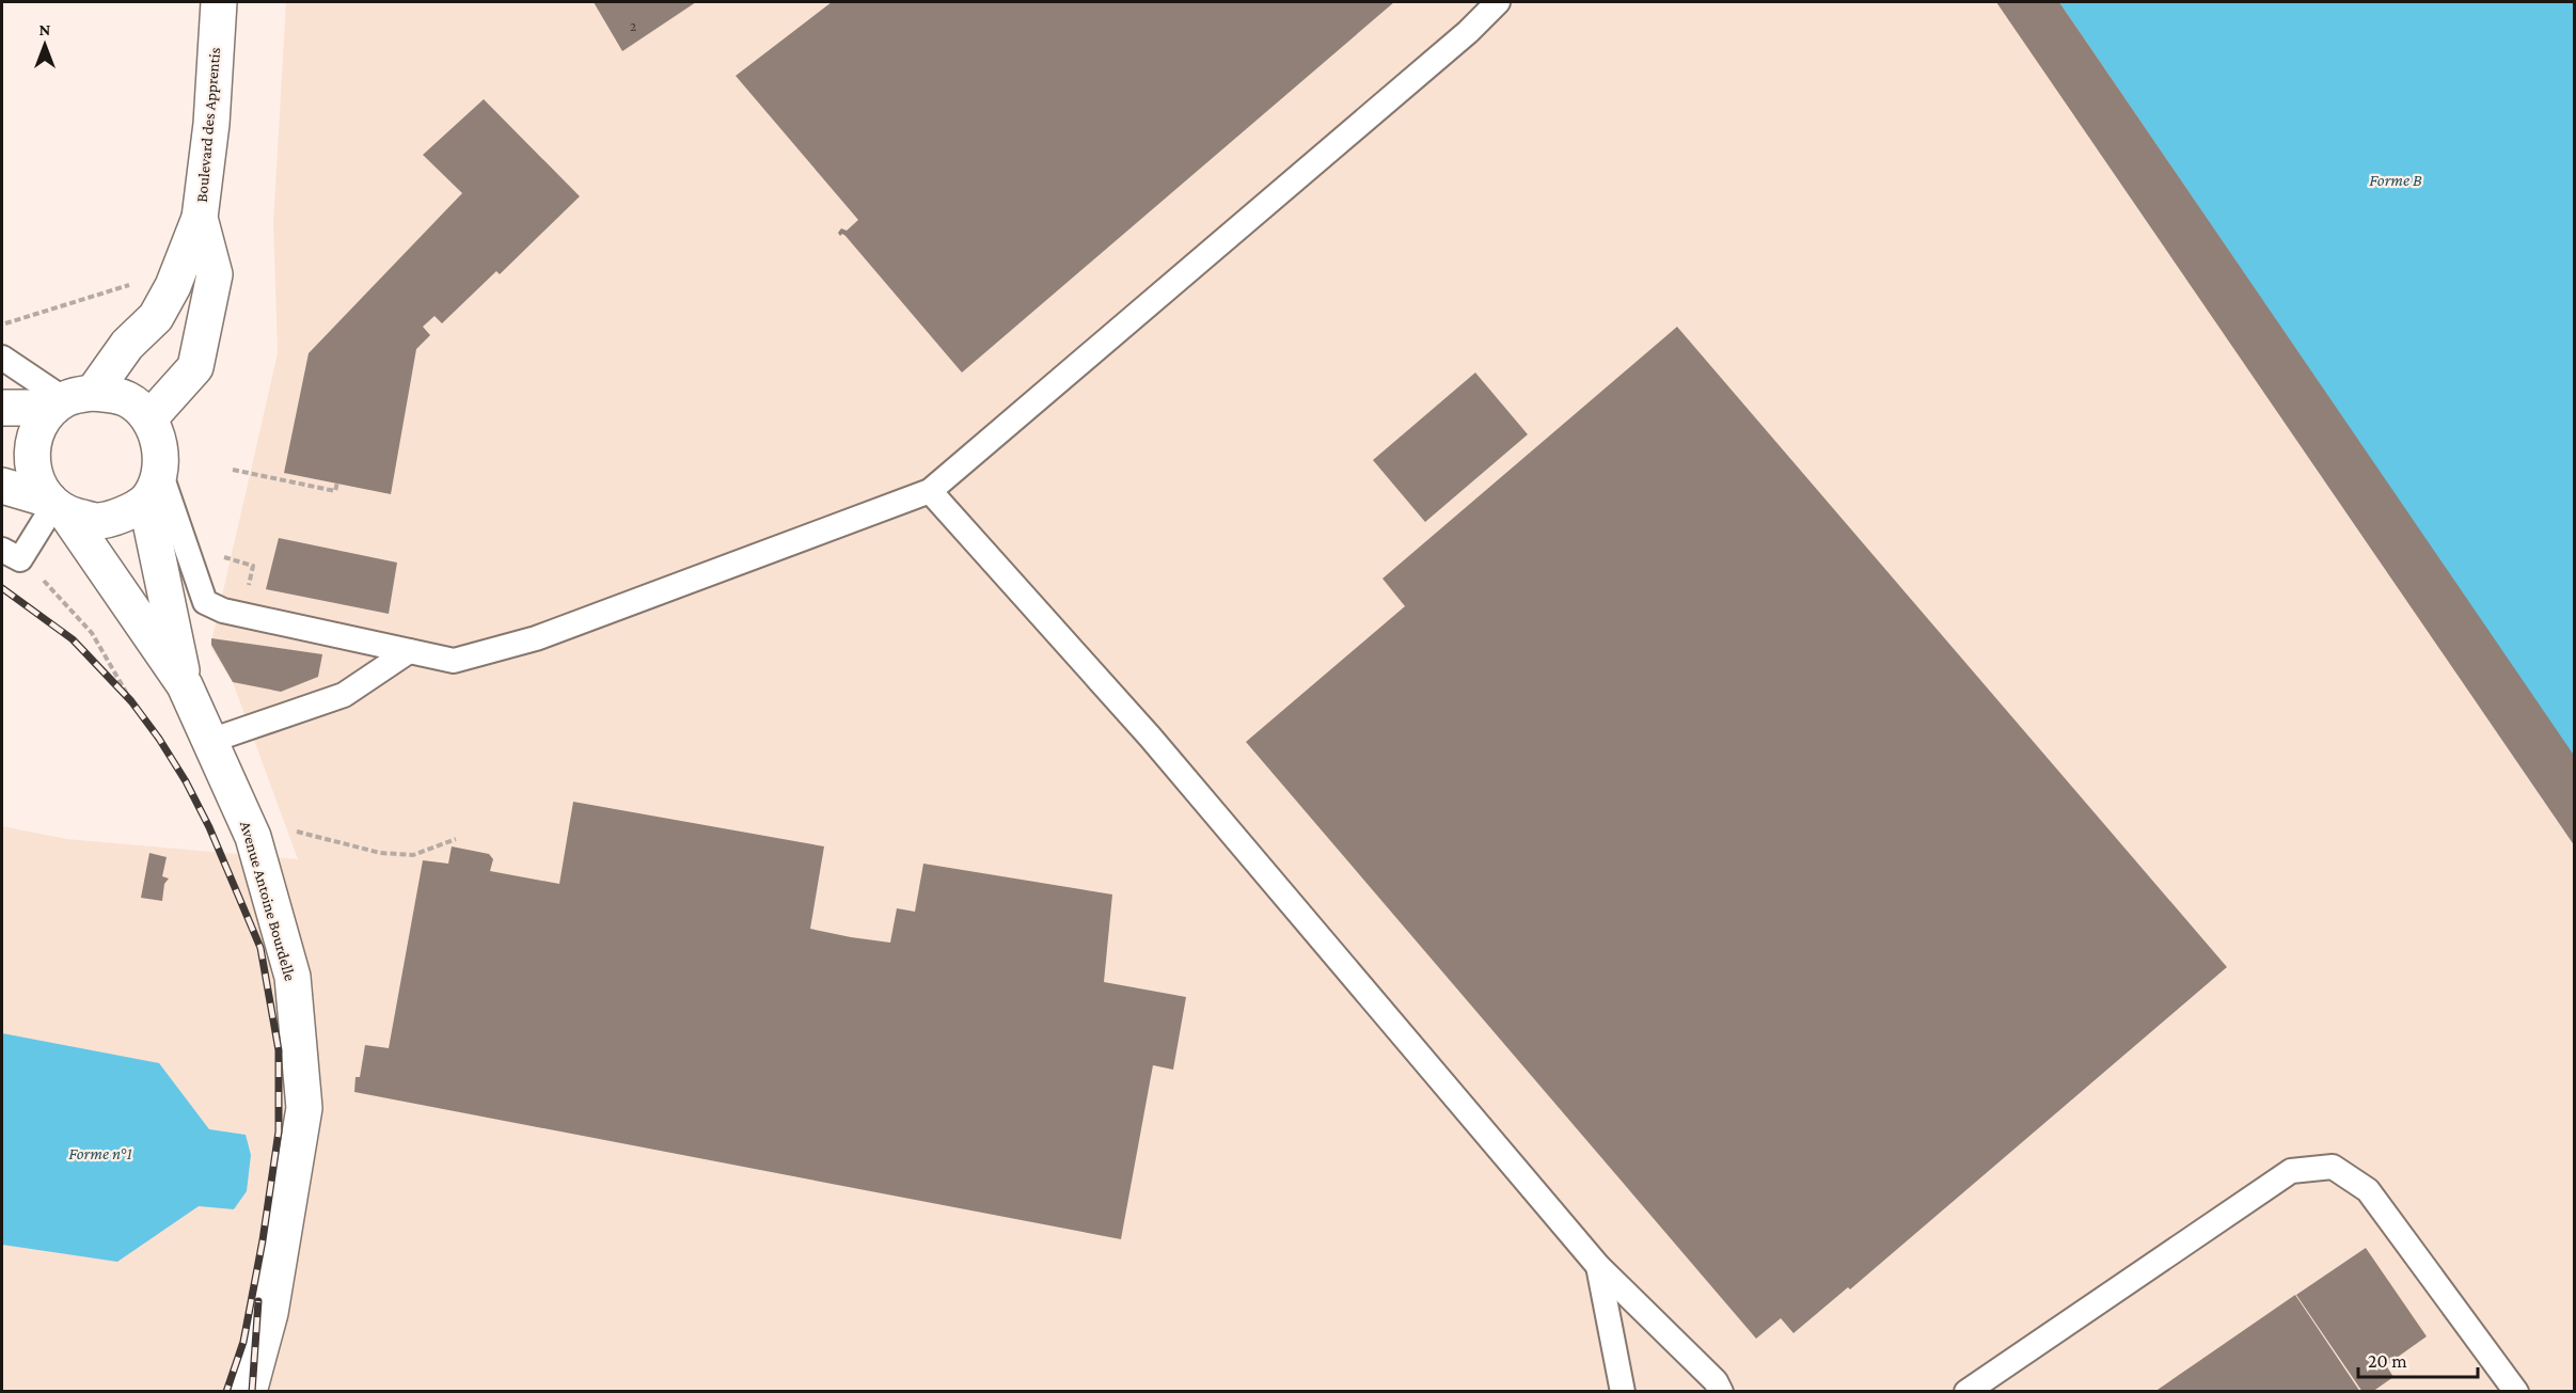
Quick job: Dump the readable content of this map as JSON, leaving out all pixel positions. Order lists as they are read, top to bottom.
{
  "streets": {
    "street": ["Boulevard des Apprentis", "Avenue Antoine Bourdelle"]
  },
  "water": ["Forme B", "Forme n°1"],
  "house_numbers": ["2"],
  "scale_bar": "20 m",
  "north": "top"
}
